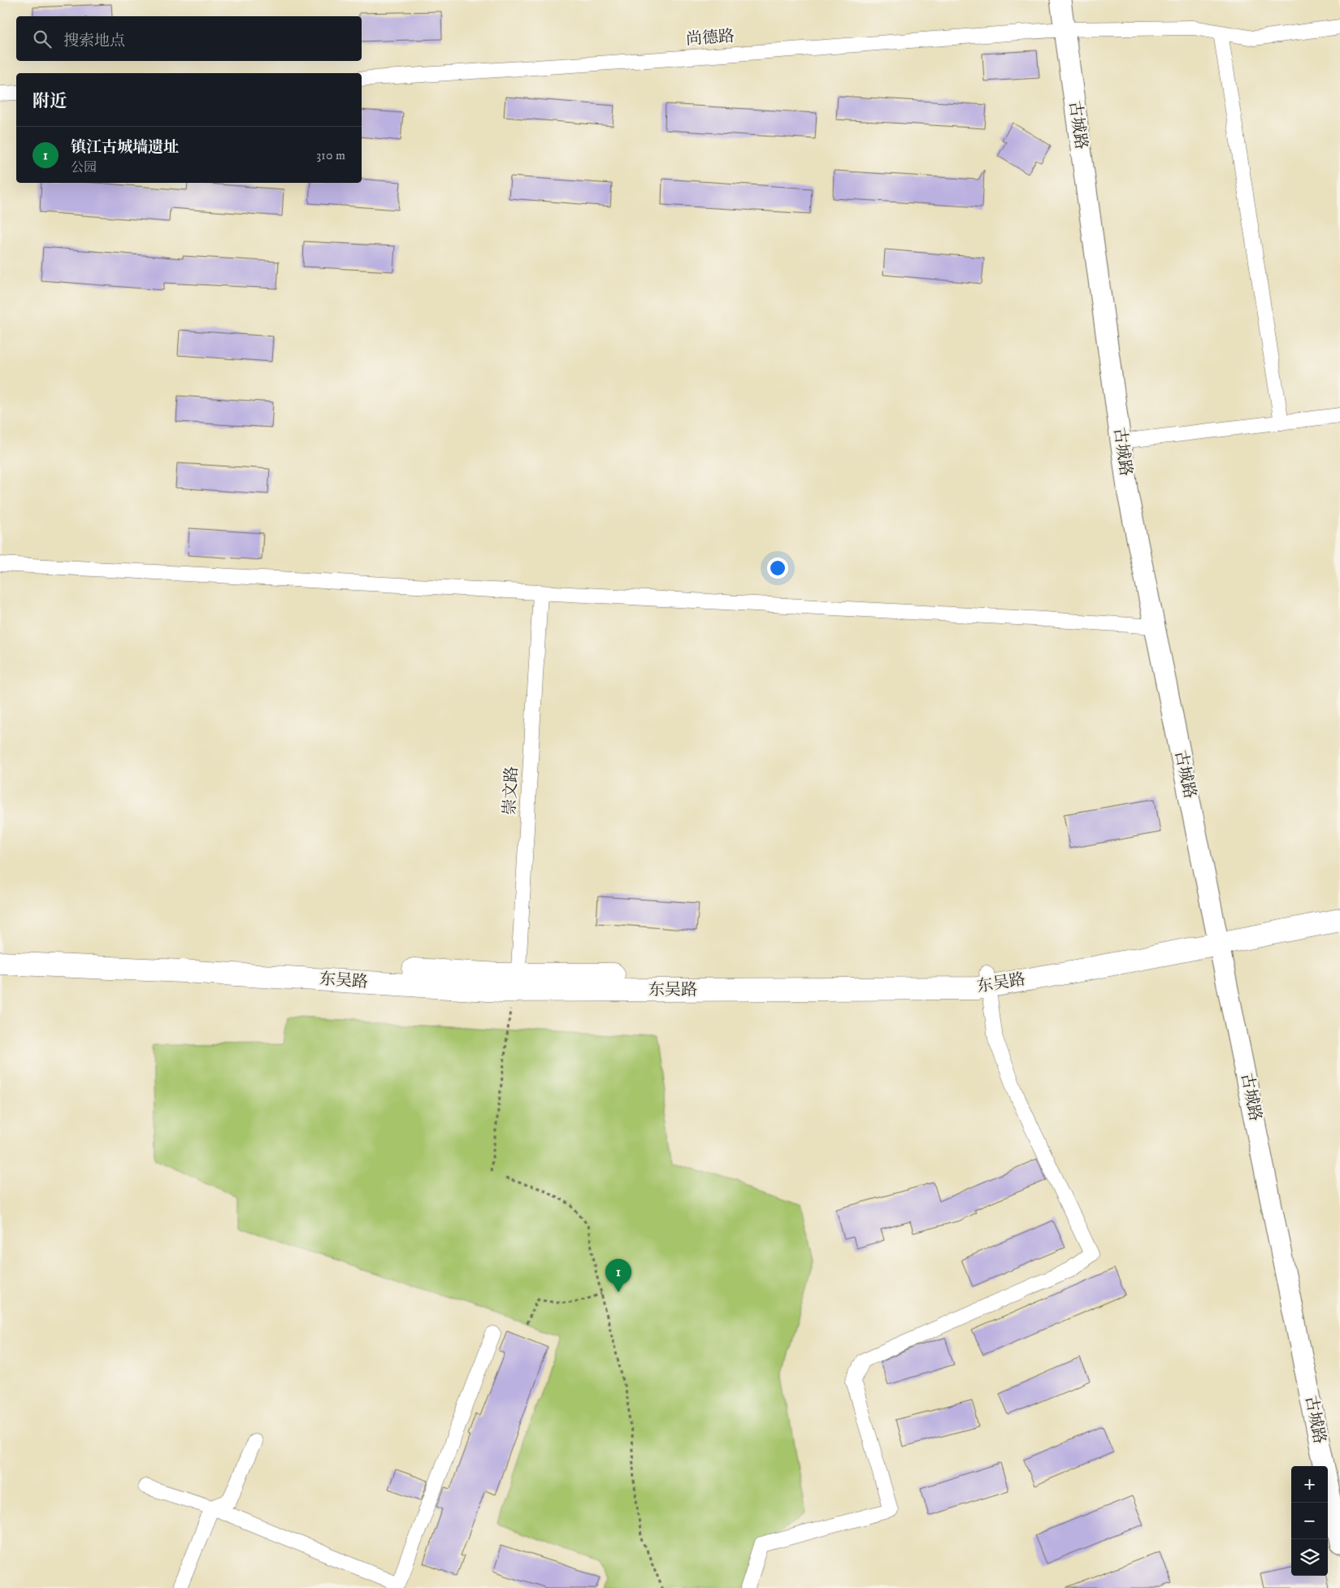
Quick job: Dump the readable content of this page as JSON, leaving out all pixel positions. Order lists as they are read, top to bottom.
{
  "streets": {
    "main road": ["东吴路"],
    "street": ["尚德路", "古城路", "崇文路"]
  },
  "crossings": [
    ["尚德路", "古城路"],
    ["古城路", "东吴路"],
    ["崇文路", "东吴路"]
  ],
  "page": {
    "search": "搜索地点",
    "heading": "附近",
    "list": [
      {
        "mark": "1",
        "name": "镇江古城墙遗址",
        "note": "公园",
        "value": "310 m"
      }
    ],
    "pins": "1",
    "map_buttons": ["+", "−"]
  }
}
